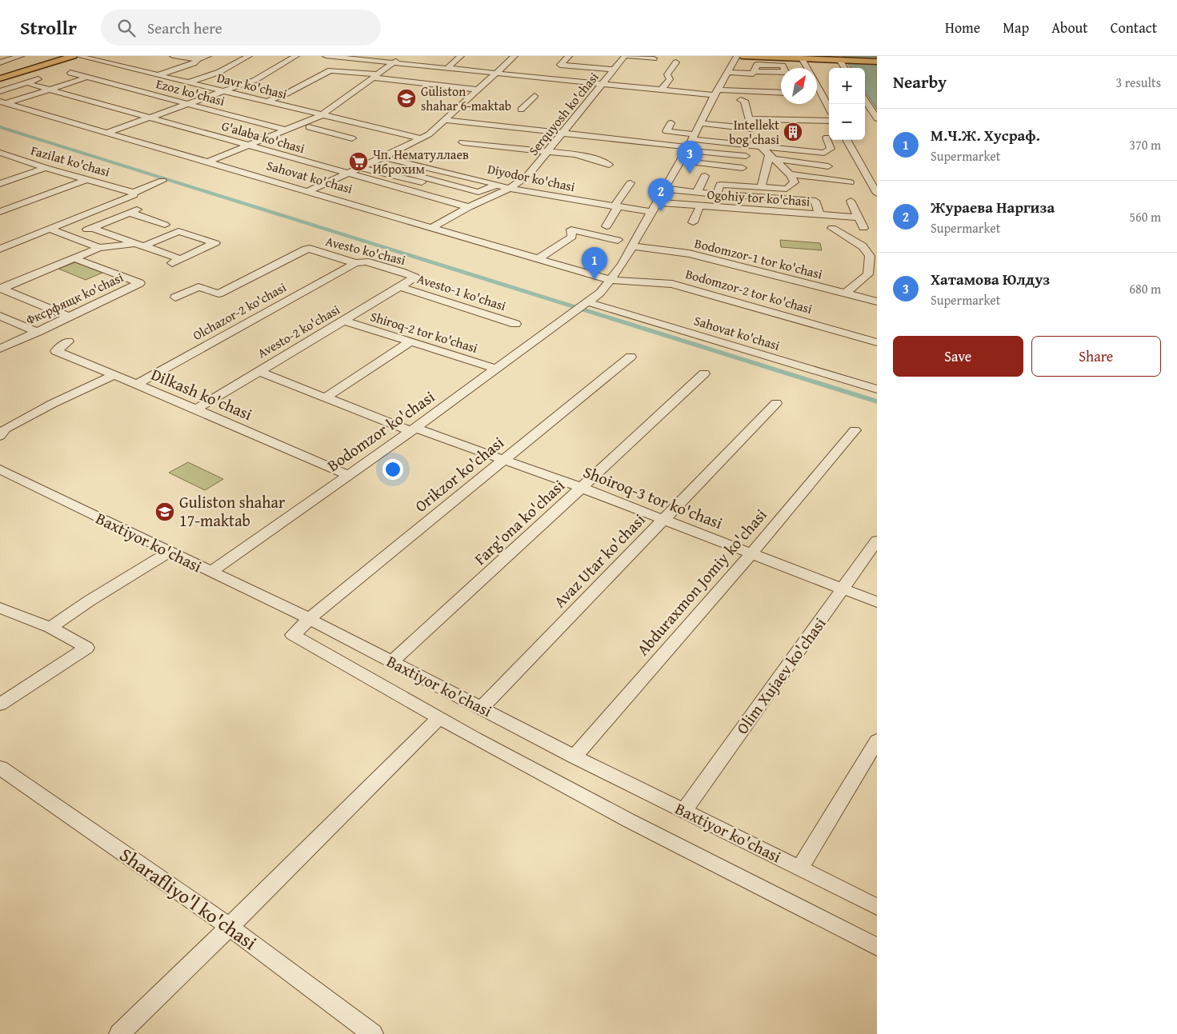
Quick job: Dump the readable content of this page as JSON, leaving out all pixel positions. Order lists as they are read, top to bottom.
{
  "streets": {
    "street": [
      "Davr ko'chasi",
      "Ezoz ko'chasi",
      "Serquyosh ko'chasi",
      "G'alaba ko'chasi",
      "Fazilat ko'chasi",
      "Sahovat ko'chasi",
      "Diyodor ko'chasi",
      "Ogohiy tor ko'chasi",
      "Avesto ko'chasi",
      "Bodomzor-1 tor ko'chasi",
      "Bodomzor-2 tor ko'chasi",
      "Avesto-1 ko'chasi",
      "Фксрфящк ko'chasi",
      "Olchazor-2 ko'chasi",
      "Avesto-2 ko'chasi",
      "Shiroq-2 tor ko'chasi",
      "Dilkash ko'chasi",
      "Bodomzor ko'chasi",
      "Orikzor ko'chasi",
      "Shoiroq-3 tor ko'chasi",
      "Farg'ona ko'chasi",
      "Baxtiyor ko'chasi",
      "Avaz Utar ko'chasi",
      "Abduraxmon Jomiy ko'chasi",
      "Olim Xujaev ko'chasi",
      "Sharafliyo'l ko'chasi"
    ]
  },
  "crossings": [
    ["Serquyosh ko'chasi", "G'alaba ko'chasi"],
    ["Serquyosh ko'chasi", "Sahovat ko'chasi"],
    ["Serquyosh ko'chasi", "Diyodor ko'chasi"],
    ["Sahovat ko'chasi", "Bodomzor-2 tor ko'chasi"],
    ["Sahovat ko'chasi", "Bodomzor ko'chasi"],
    ["Avesto ko'chasi", "Olchazor-2 ko'chasi"],
    ["Avesto ko'chasi", "Avesto-2 ko'chasi"],
    ["Avesto-1 ko'chasi", "Avesto-2 ko'chasi"],
    ["Olchazor-2 ko'chasi", "Dilkash ko'chasi"],
    ["Avesto-2 ko'chasi", "Shiroq-2 tor ko'chasi"],
    ["Avesto-2 ko'chasi", "Dilkash ko'chasi"],
    ["Avesto-2 ko'chasi", "Shoiroq-3 tor ko'chasi"],
    ["Shiroq-2 tor ko'chasi", "Bodomzor ko'chasi"],
    ["Dilkash ko'chasi", "Bodomzor ko'chasi"],
    ["Bodomzor ko'chasi", "Shoiroq-3 tor ko'chasi"],
    ["Bodomzor ko'chasi", "Baxtiyor ko'chasi"],
    ["Orikzor ko'chasi", "Shoiroq-3 tor ko'chasi"],
    ["Orikzor ko'chasi", "Baxtiyor ko'chasi"],
    ["Shoiroq-3 tor ko'chasi", "Farg'ona ko'chasi"],
    ["Shoiroq-3 tor ko'chasi", "Avaz Utar ko'chasi"],
    ["Shoiroq-3 tor ko'chasi", "Abduraxmon Jomiy ko'chasi"],
    ["Shoiroq-3 tor ko'chasi", "Olim Xujaev ko'chasi"],
    ["Farg'ona ko'chasi", "Baxtiyor ko'chasi"],
    ["Baxtiyor ko'chasi", "Avaz Utar ko'chasi"],
    ["Baxtiyor ko'chasi", "Abduraxmon Jomiy ko'chasi"],
    ["Baxtiyor ko'chasi", "Olim Xujaev ko'chasi"]
  ],
  "places": {
    "school or university": ["Guliston shahar 6-maktab", "Guliston shahar 17-maktab"],
    "building": ["Intellekt bog'chasi"],
    "supermarket": ["Чп. Нематуллаев Иброхим"]
  },
  "north": "top right",
  "page": {
    "header": "Strollr",
    "search": "Search here",
    "nav": [
      "Home",
      "Map",
      "About",
      "Contact"
    ],
    "heading": ["Nearby", "3 results"],
    "map_buttons": ["+", "−"],
    "list": [
      {
        "mark": "1",
        "name": "М.Ч.Ж. Хусраф.",
        "note": "Supermarket",
        "value": "370 m"
      },
      {
        "mark": "2",
        "name": "Жураева Наргиза",
        "note": "Supermarket",
        "value": "560 m"
      },
      {
        "mark": "3",
        "name": "Хатамова Юлдуз",
        "note": "Supermarket",
        "value": "680 m"
      }
    ],
    "pins": ["3", "2", "1"],
    "buttons": ["Save", "Share"]
  }
}
